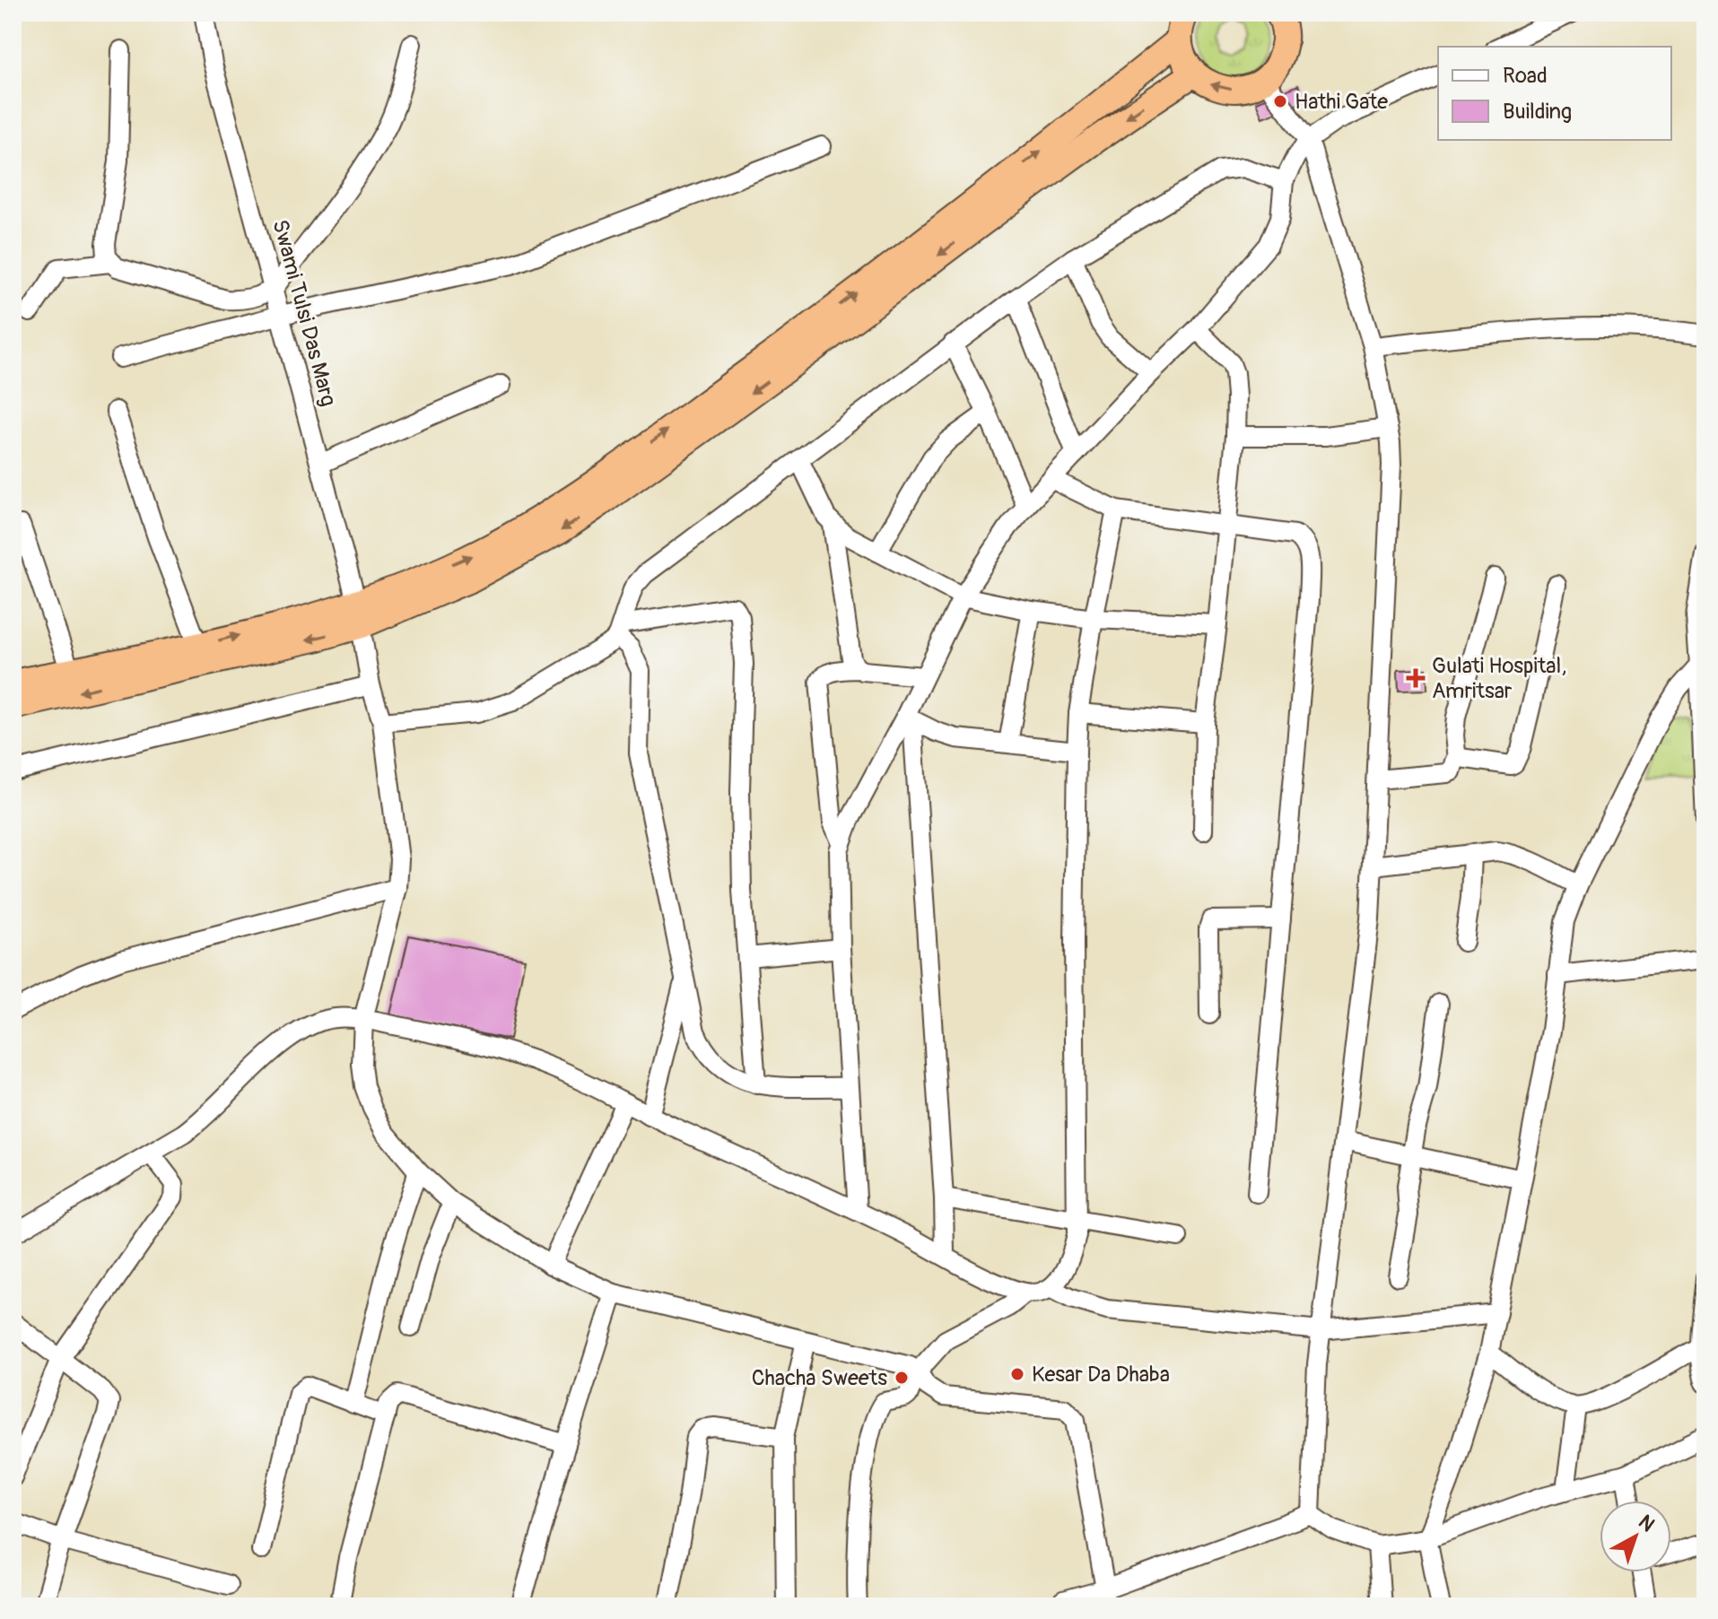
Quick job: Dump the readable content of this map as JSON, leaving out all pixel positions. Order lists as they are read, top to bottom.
{
  "streets": {
    "street": ["Swami Tulsi Das Marg"]
  },
  "places": {
    "other": ["Hathi Gate", "Kesar Da Dhaba", "Chacha Sweets"],
    "health": ["Gulati Hospital, Amritsar"]
  },
  "legend": ["Road", "Building"],
  "north": "top right"
}
